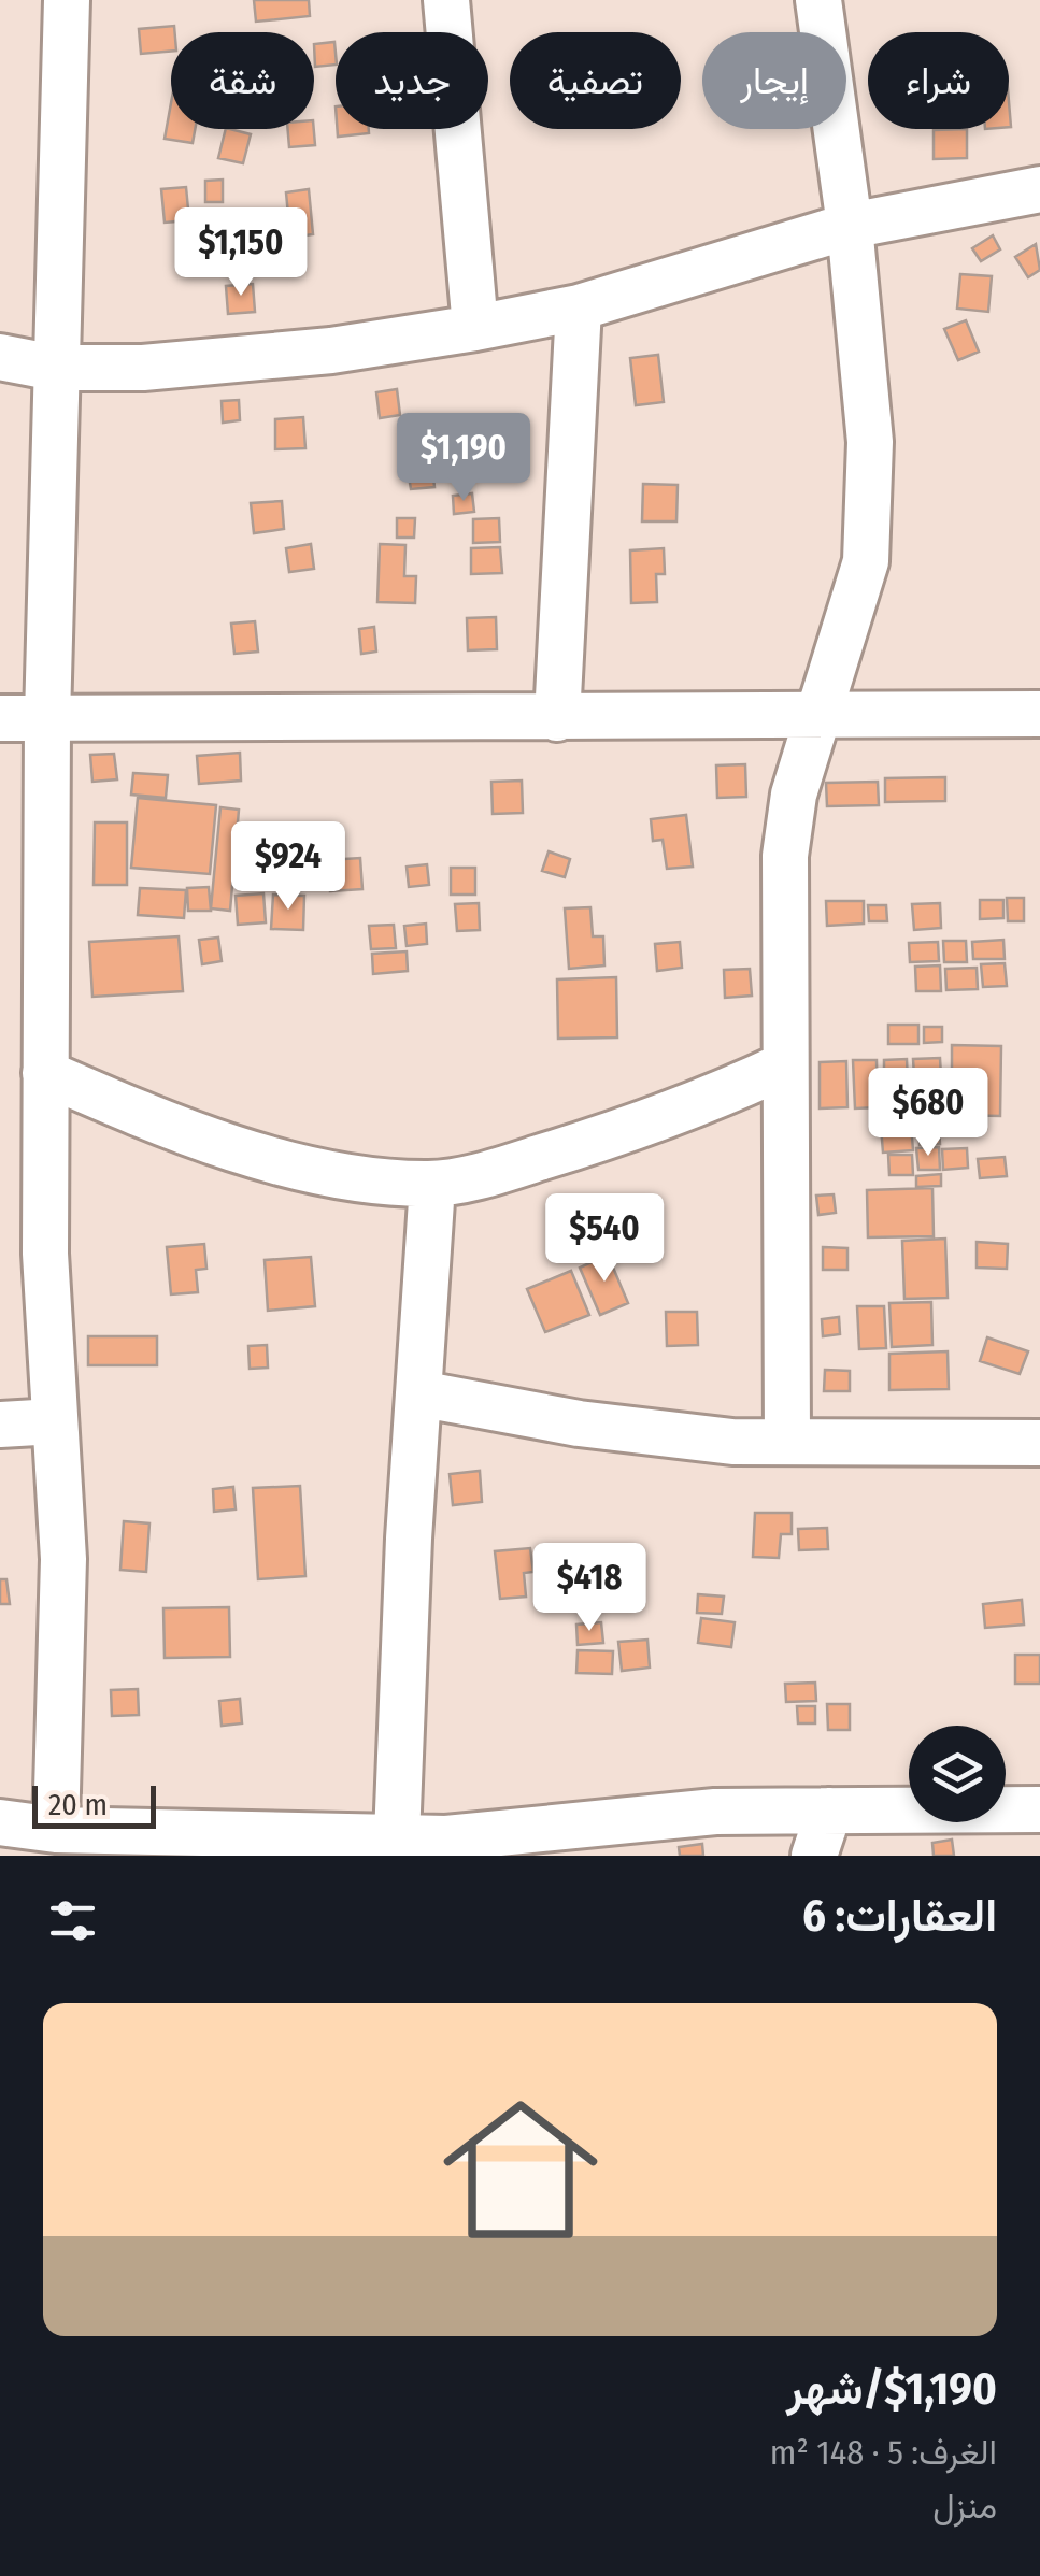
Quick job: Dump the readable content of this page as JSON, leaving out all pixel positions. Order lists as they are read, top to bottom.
{
  "scale_bar": "20 m",
  "page": {
    "chip": [
      "شراء",
      "إيجار",
      "تصفية",
      "جديد",
      "شقة"
    ],
    "price": [
      "$1,150",
      "$1,190",
      "$924",
      "$680",
      "$540",
      "$418"
    ],
    "scale": "20 m",
    "heading": "العقارات: 6",
    "list": [
      {
        "name": "$1,190/شهر",
        "note": "الغرف: 5 · 148 m² · منزل"
      }
    ]
  }
}
